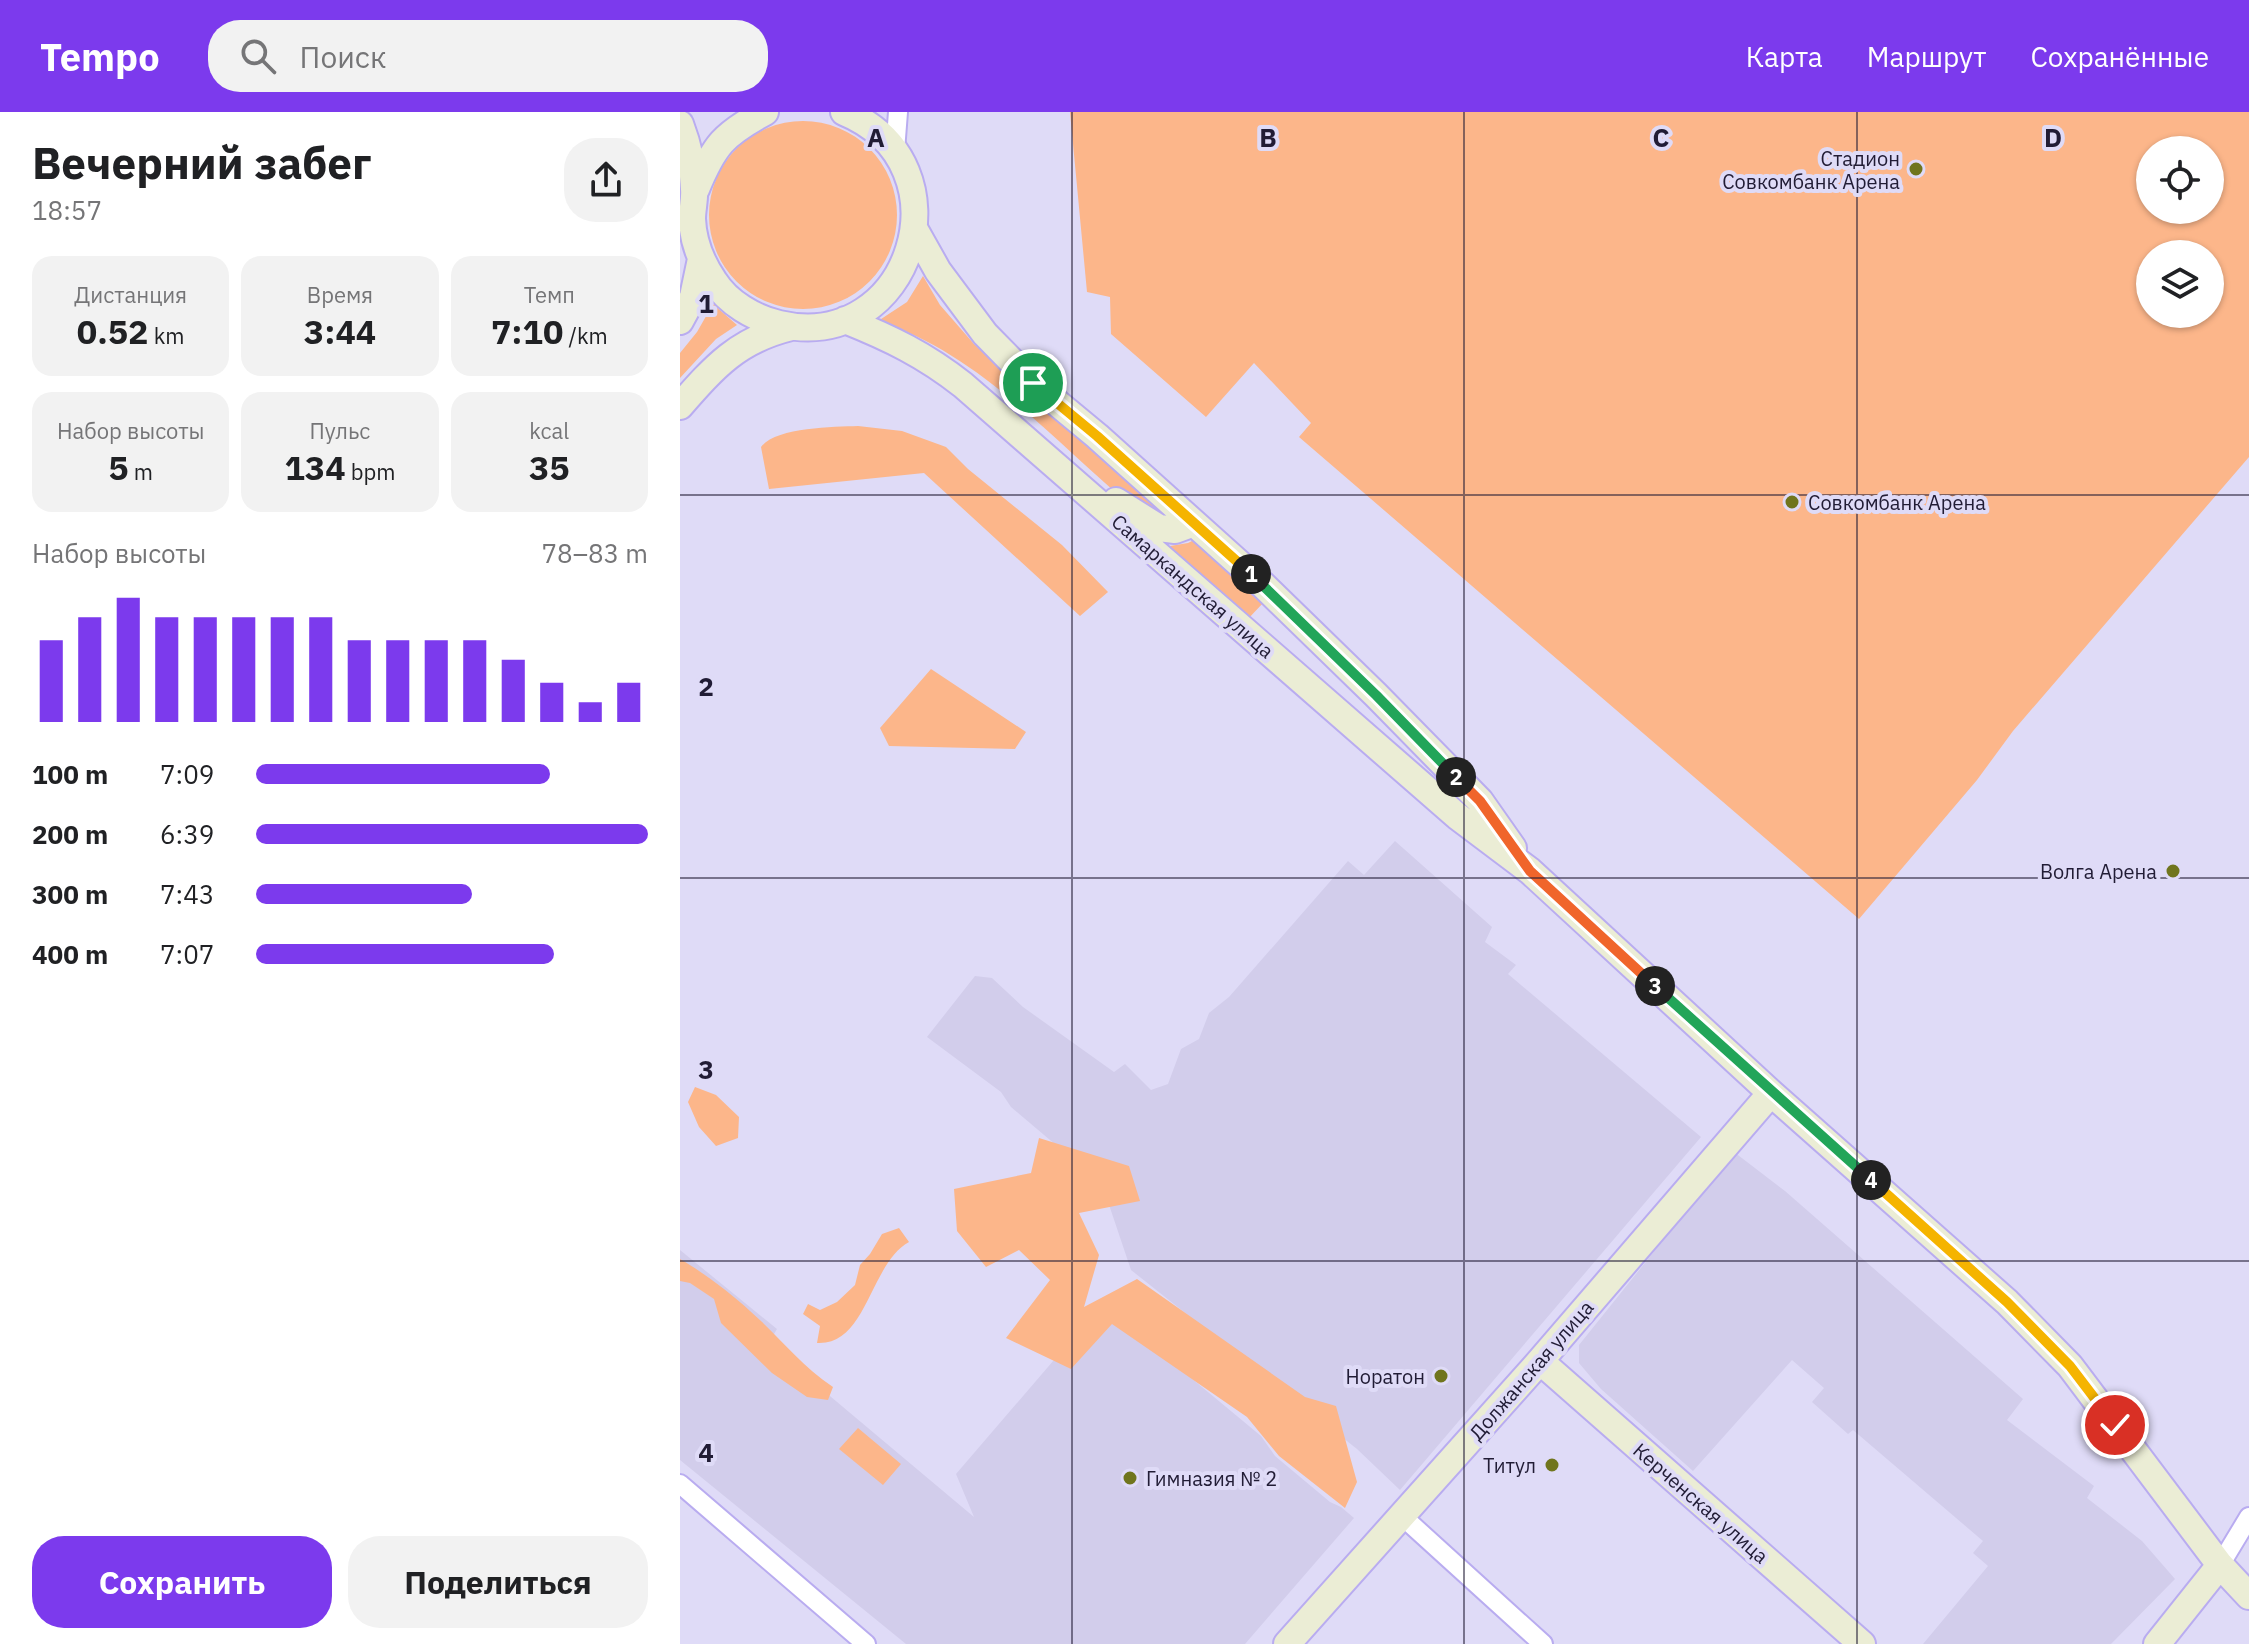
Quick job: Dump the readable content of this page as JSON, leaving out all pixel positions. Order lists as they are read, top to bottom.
{
  "streets": {
    "main road": ["Самаркандская улица", "Должанская улица", "Керченская улица"]
  },
  "crossings": [
    ["Самаркандская улица", "Должанская улица"],
    ["Должанская улица", "Керченская улица"]
  ],
  "places": [
    "Стадион Совкомбанк Арена",
    "Совкомбанк Арена",
    "Волга Арена",
    "Норатон",
    "Титул",
    "Гимназия № 2"
  ],
  "page": {
    "header": "Tempo",
    "search": "Поиск",
    "nav": ["Карта", "Маршрут", "Сохранённые"],
    "heading": ["Вечерний забег", "18:57"],
    "stats": [
      ["Дистанция", "0.52 km"],
      ["Время", "3:44"],
      ["Темп", "7:10 /km"],
      ["Набор высоты", "5 m"],
      ["Пульс", "134 bpm"],
      ["kcal", "35"]
    ],
    "chart": ["Набор высоты", "78–83 m"],
    "pins": [
      "1",
      "2",
      "3",
      "4"
    ],
    "list": [
      {
        "name": "100 m",
        "note": "7:09"
      },
      {
        "name": "200 m",
        "note": "6:39"
      },
      {
        "name": "300 m",
        "note": "7:43"
      },
      {
        "name": "400 m",
        "note": "7:07"
      }
    ],
    "buttons": ["Сохранить", "Поделиться"]
  },
  "grid": {
    "columns": [
      "A",
      "B",
      "C",
      "D"
    ],
    "rows": [
      "1",
      "2",
      "3",
      "4"
    ]
  }
}
